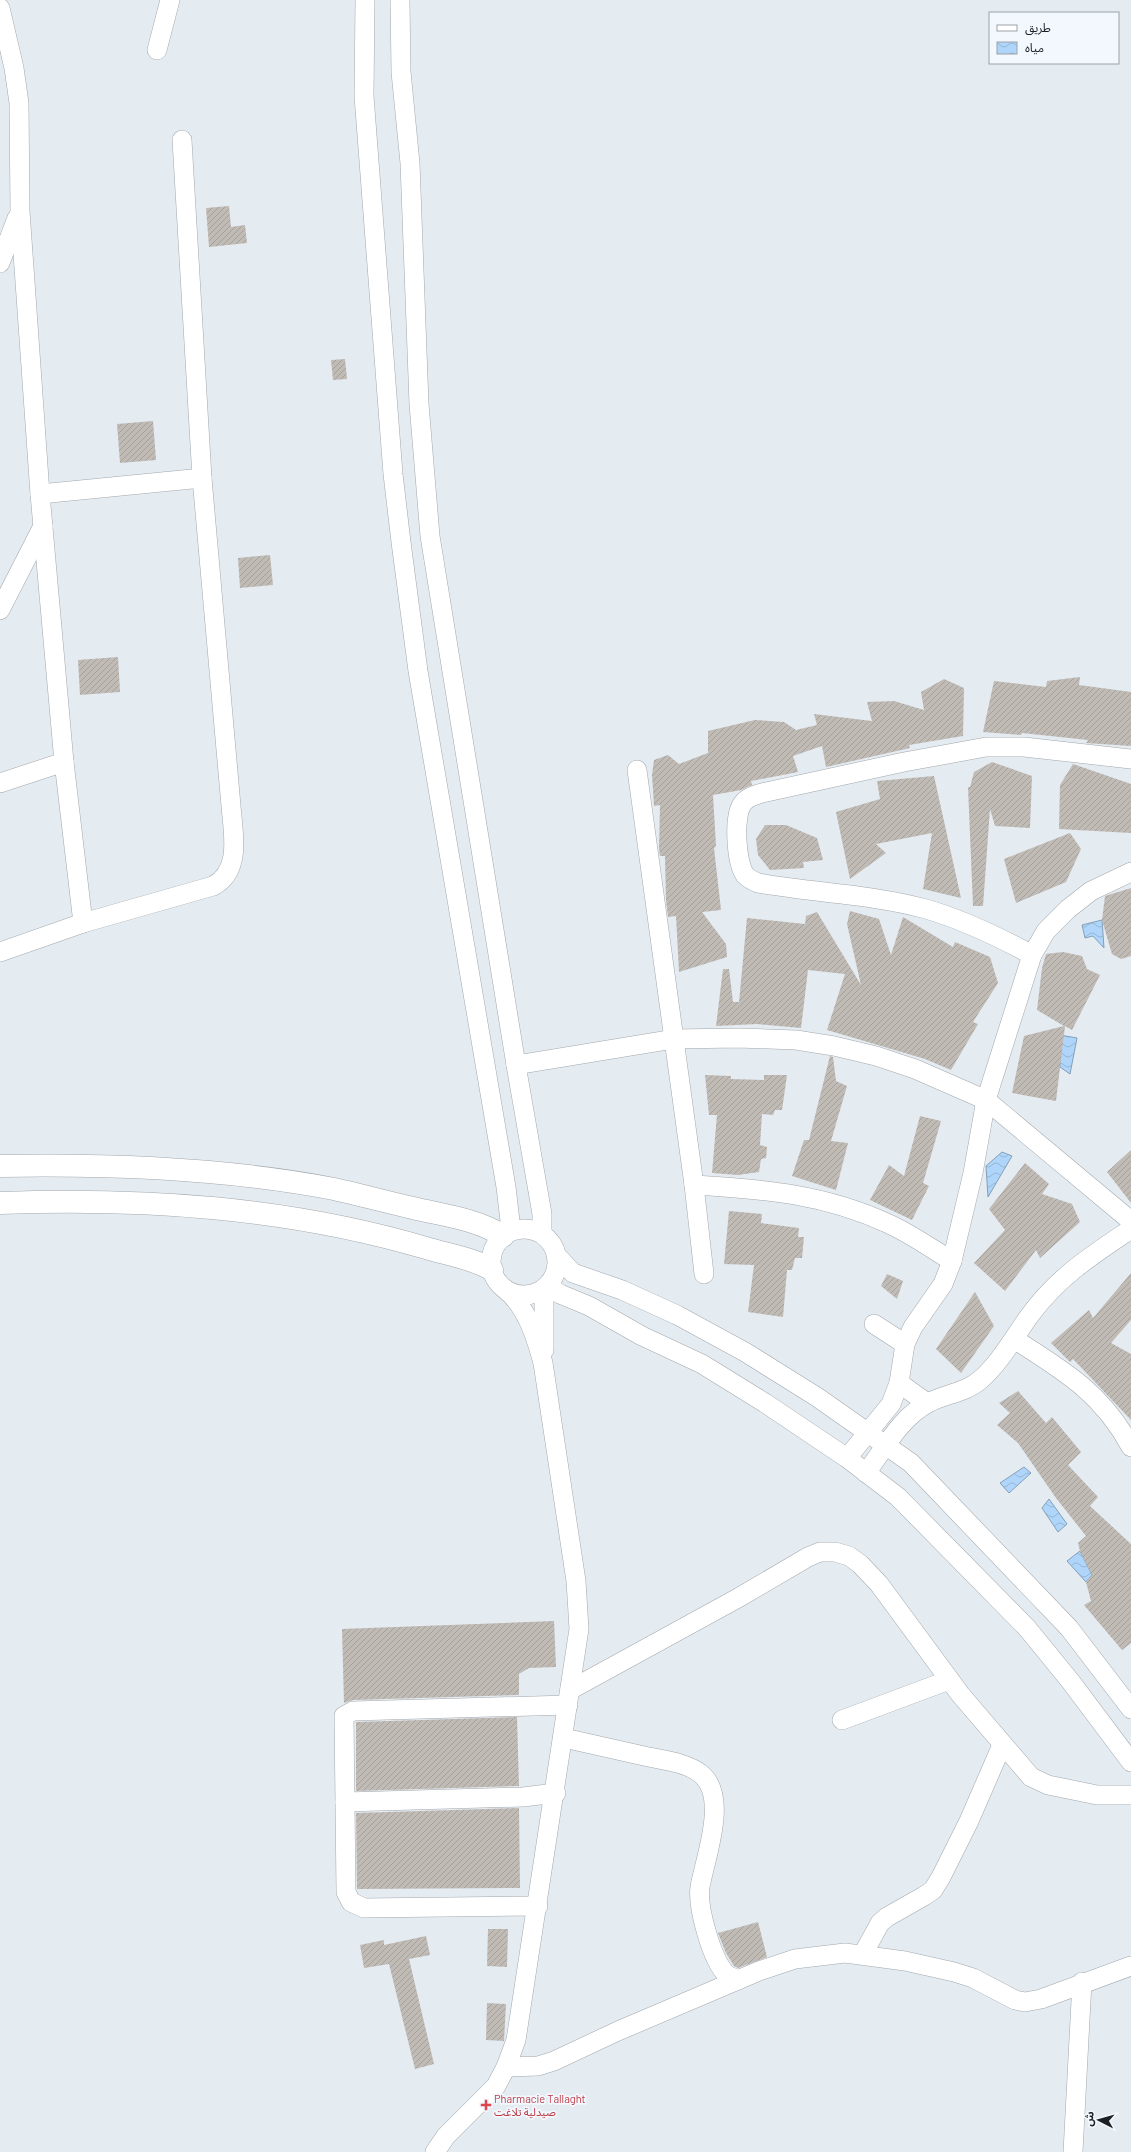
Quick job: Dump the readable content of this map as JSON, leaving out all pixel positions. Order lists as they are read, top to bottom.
{
  "places": {
    "health": ["Pharmacie Tallaght صيدلية تلاغت"]
  },
  "legend": ["طريق", "مياه"],
  "north": "left"
}
